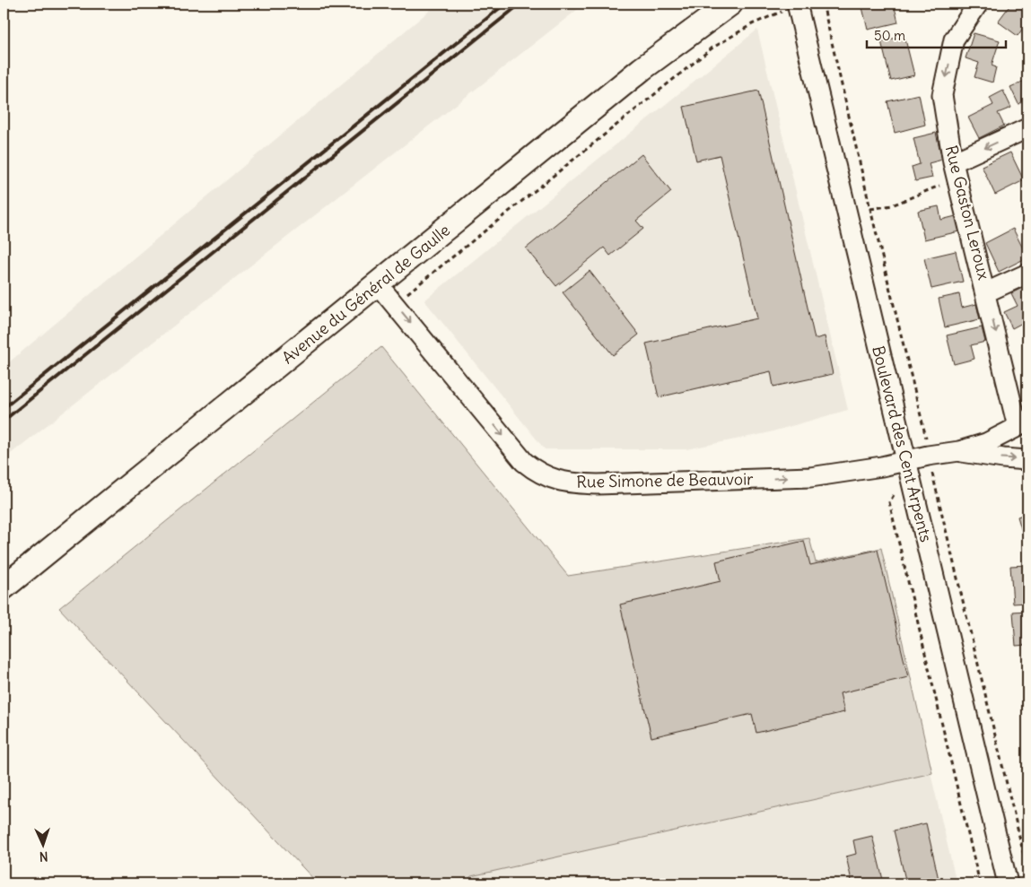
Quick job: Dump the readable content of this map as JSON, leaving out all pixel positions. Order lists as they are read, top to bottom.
{
  "streets": {
    "main road": ["Avenue du Général de Gaulle"],
    "street": ["Rue Gaston Leroux", "Boulevard des Cent Arpents", "Rue Simone de Beauvoir"]
  },
  "crossings": [
    ["Avenue du Général de Gaulle", "Rue Simone de Beauvoir"],
    ["Boulevard des Cent Arpents", "Rue Simone de Beauvoir"]
  ],
  "one_way": ["Rue Gaston Leroux", "Rue Simone de Beauvoir"],
  "scale_bar": "50 m",
  "north": "bottom"
}
